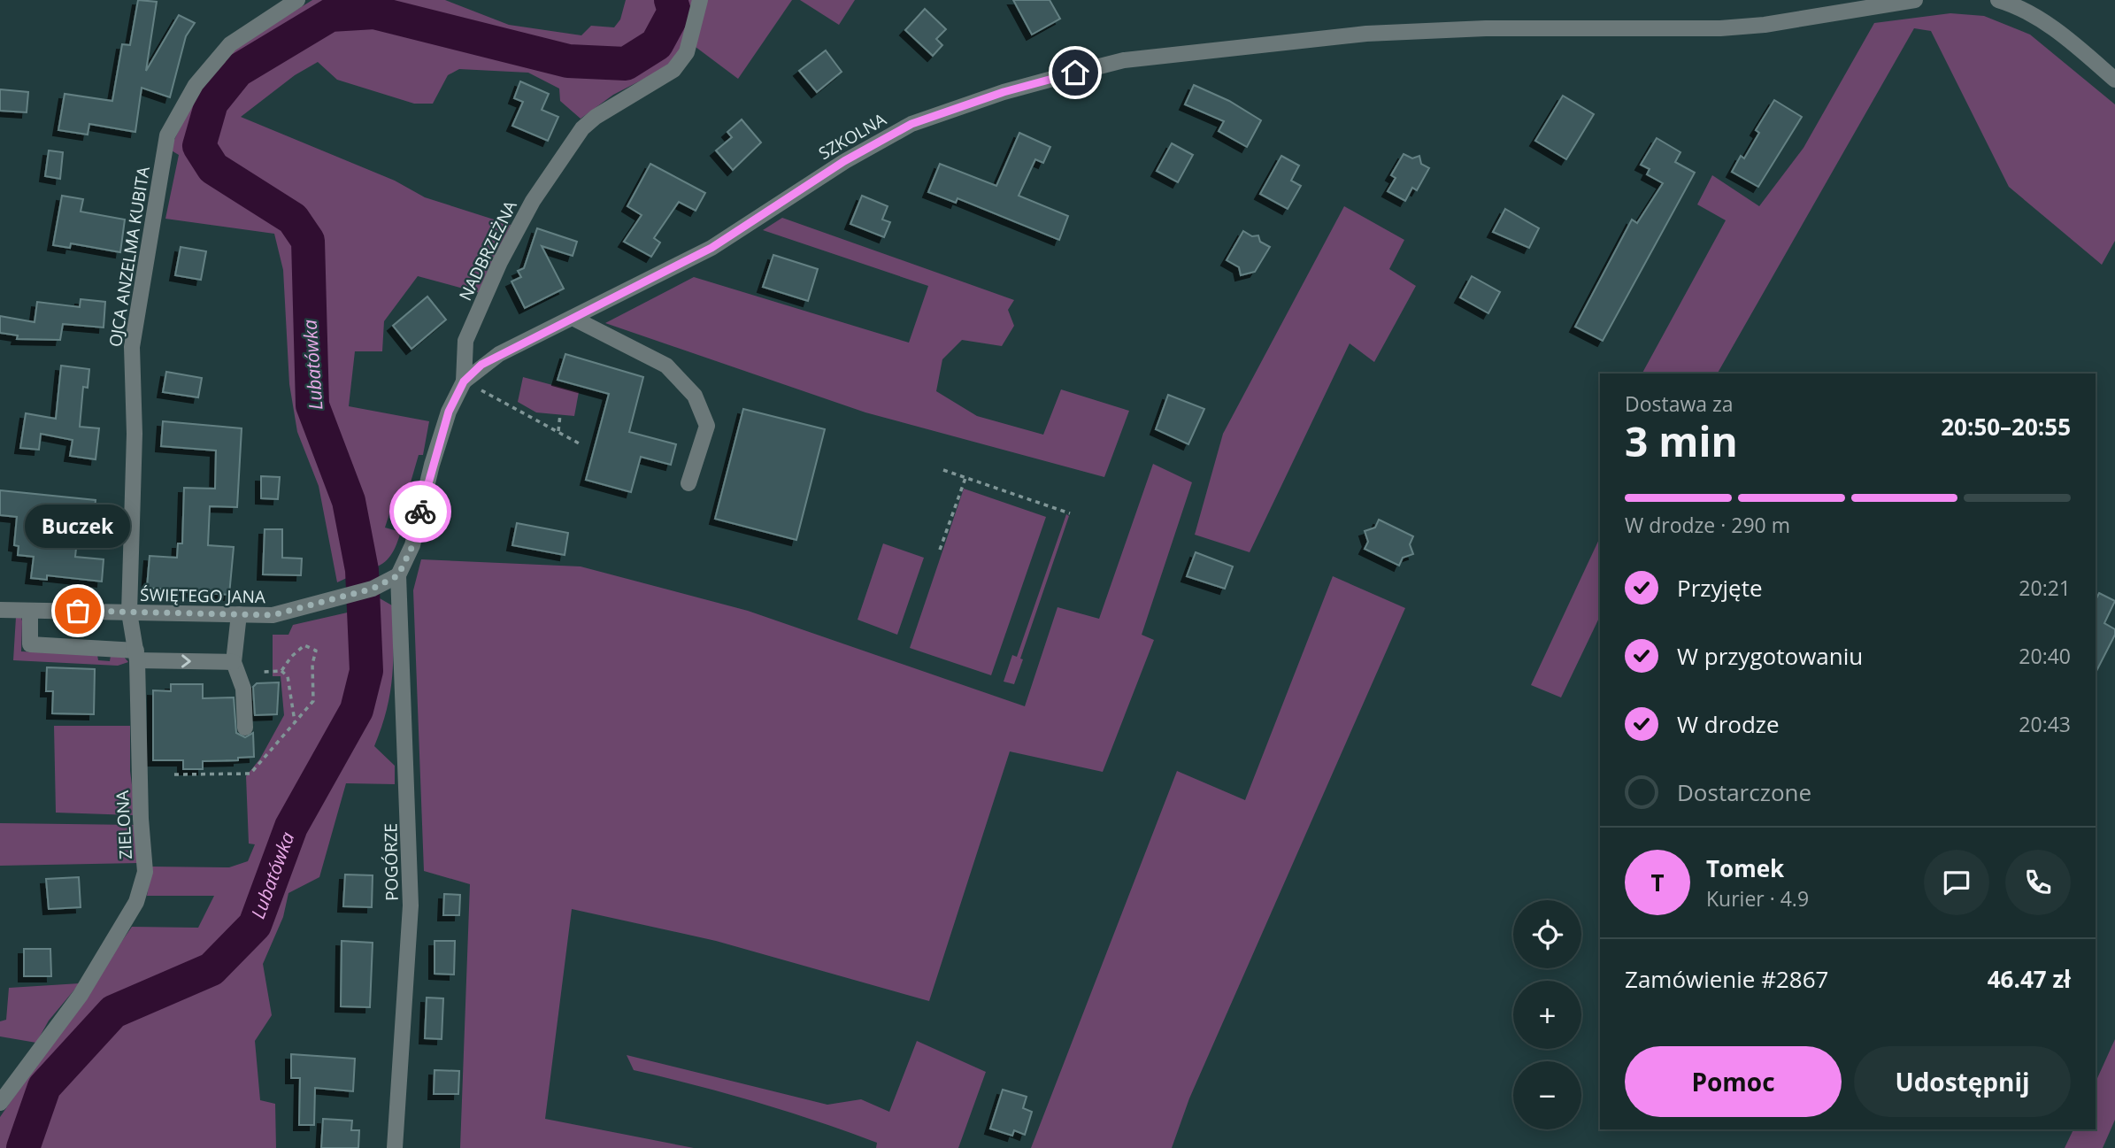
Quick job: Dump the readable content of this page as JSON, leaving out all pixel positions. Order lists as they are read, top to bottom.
{
  "streets": {
    "street": [
      "SZKOLNA",
      "NADBRZEŻNA",
      "OJCA ANZELMA KUBITA",
      "ŚWIĘTEGO JANA",
      "ZIELONA",
      "POGÓRZE"
    ]
  },
  "crossings": [
    ["SZKOLNA", "NADBRZEŻNA"],
    ["NADBRZEŻNA", "ŚWIĘTEGO JANA"],
    ["NADBRZEŻNA", "POGÓRZE"],
    ["OJCA ANZELMA KUBITA", "ŚWIĘTEGO JANA"],
    ["OJCA ANZELMA KUBITA", "ZIELONA"],
    ["ŚWIĘTEGO JANA", "ZIELONA"],
    ["ŚWIĘTEGO JANA", "POGÓRZE"]
  ],
  "water": ["Lubatówka"],
  "places": ["Buczek"],
  "page": {
    "heading": ["3 min", "Dostawa za", "20:50–20:55"],
    "panel": [
      "Tomek",
      "Kurier · 4.9",
      "Zamówienie #2867",
      "46.47 zł"
    ],
    "bar": "W drodze · 290 m",
    "bubble": "Buczek",
    "list": [
      ["Przyjęte", "20:21"],
      ["W przygotowaniu", "20:40"],
      ["W drodze", "20:43"],
      "Dostarczone"
    ],
    "round": "T",
    "map_buttons": ["+", "−"],
    "buttons": ["Pomoc", "Udostępnij"]
  }
}
